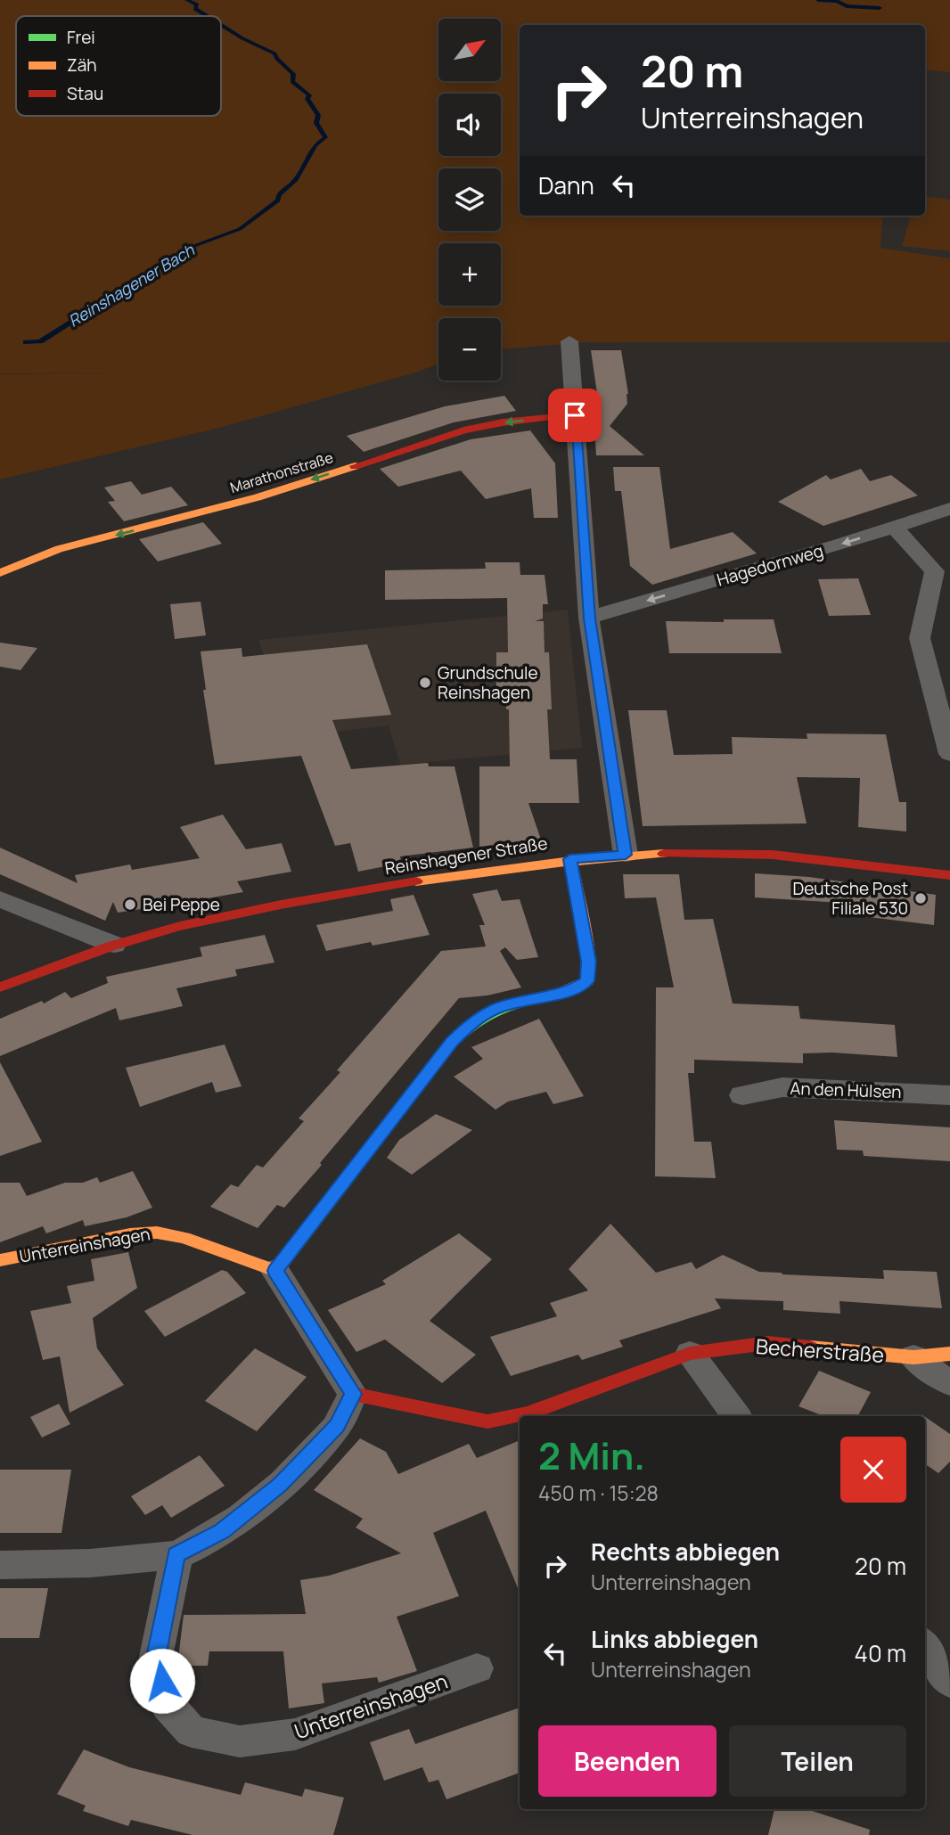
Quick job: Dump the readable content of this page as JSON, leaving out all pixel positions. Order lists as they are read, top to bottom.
{
  "streets": {
    "street": [
      "Marathonstraße",
      "Hagedornweg",
      "Reinshagener Straße",
      "An den Hülsen",
      "Unterreinshagen",
      "Becherstraße"
    ]
  },
  "one_way": ["Marathonstraße", "Hagedornweg"],
  "water": ["Reinshagener Bach"],
  "places": ["Grundschule Reinshagen", "Deutsche Post Filiale 530", "Bei Peppe"],
  "legend": ["Frei", "Zäh", "Stau"],
  "north": "top right",
  "page": {
    "map_buttons": ["+", "−"],
    "turn": ["20 m", "Unterreinshagen"],
    "then": "Dann",
    "heading": ["2 Min.", "450 m · 15:28"],
    "list": [
      {
        "name": "Rechts abbiegen",
        "note": "Unterreinshagen",
        "value": "20 m"
      },
      {
        "name": "Links abbiegen",
        "note": "Unterreinshagen",
        "value": "40 m"
      }
    ],
    "buttons": ["Beenden", "Teilen"]
  }
}
